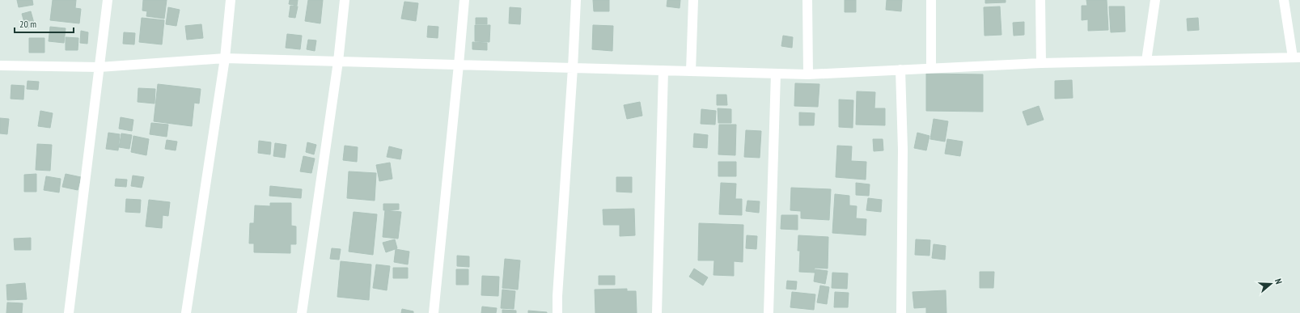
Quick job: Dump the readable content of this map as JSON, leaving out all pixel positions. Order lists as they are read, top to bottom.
{
  "scale_bar": "20 m",
  "north": "right"
}
